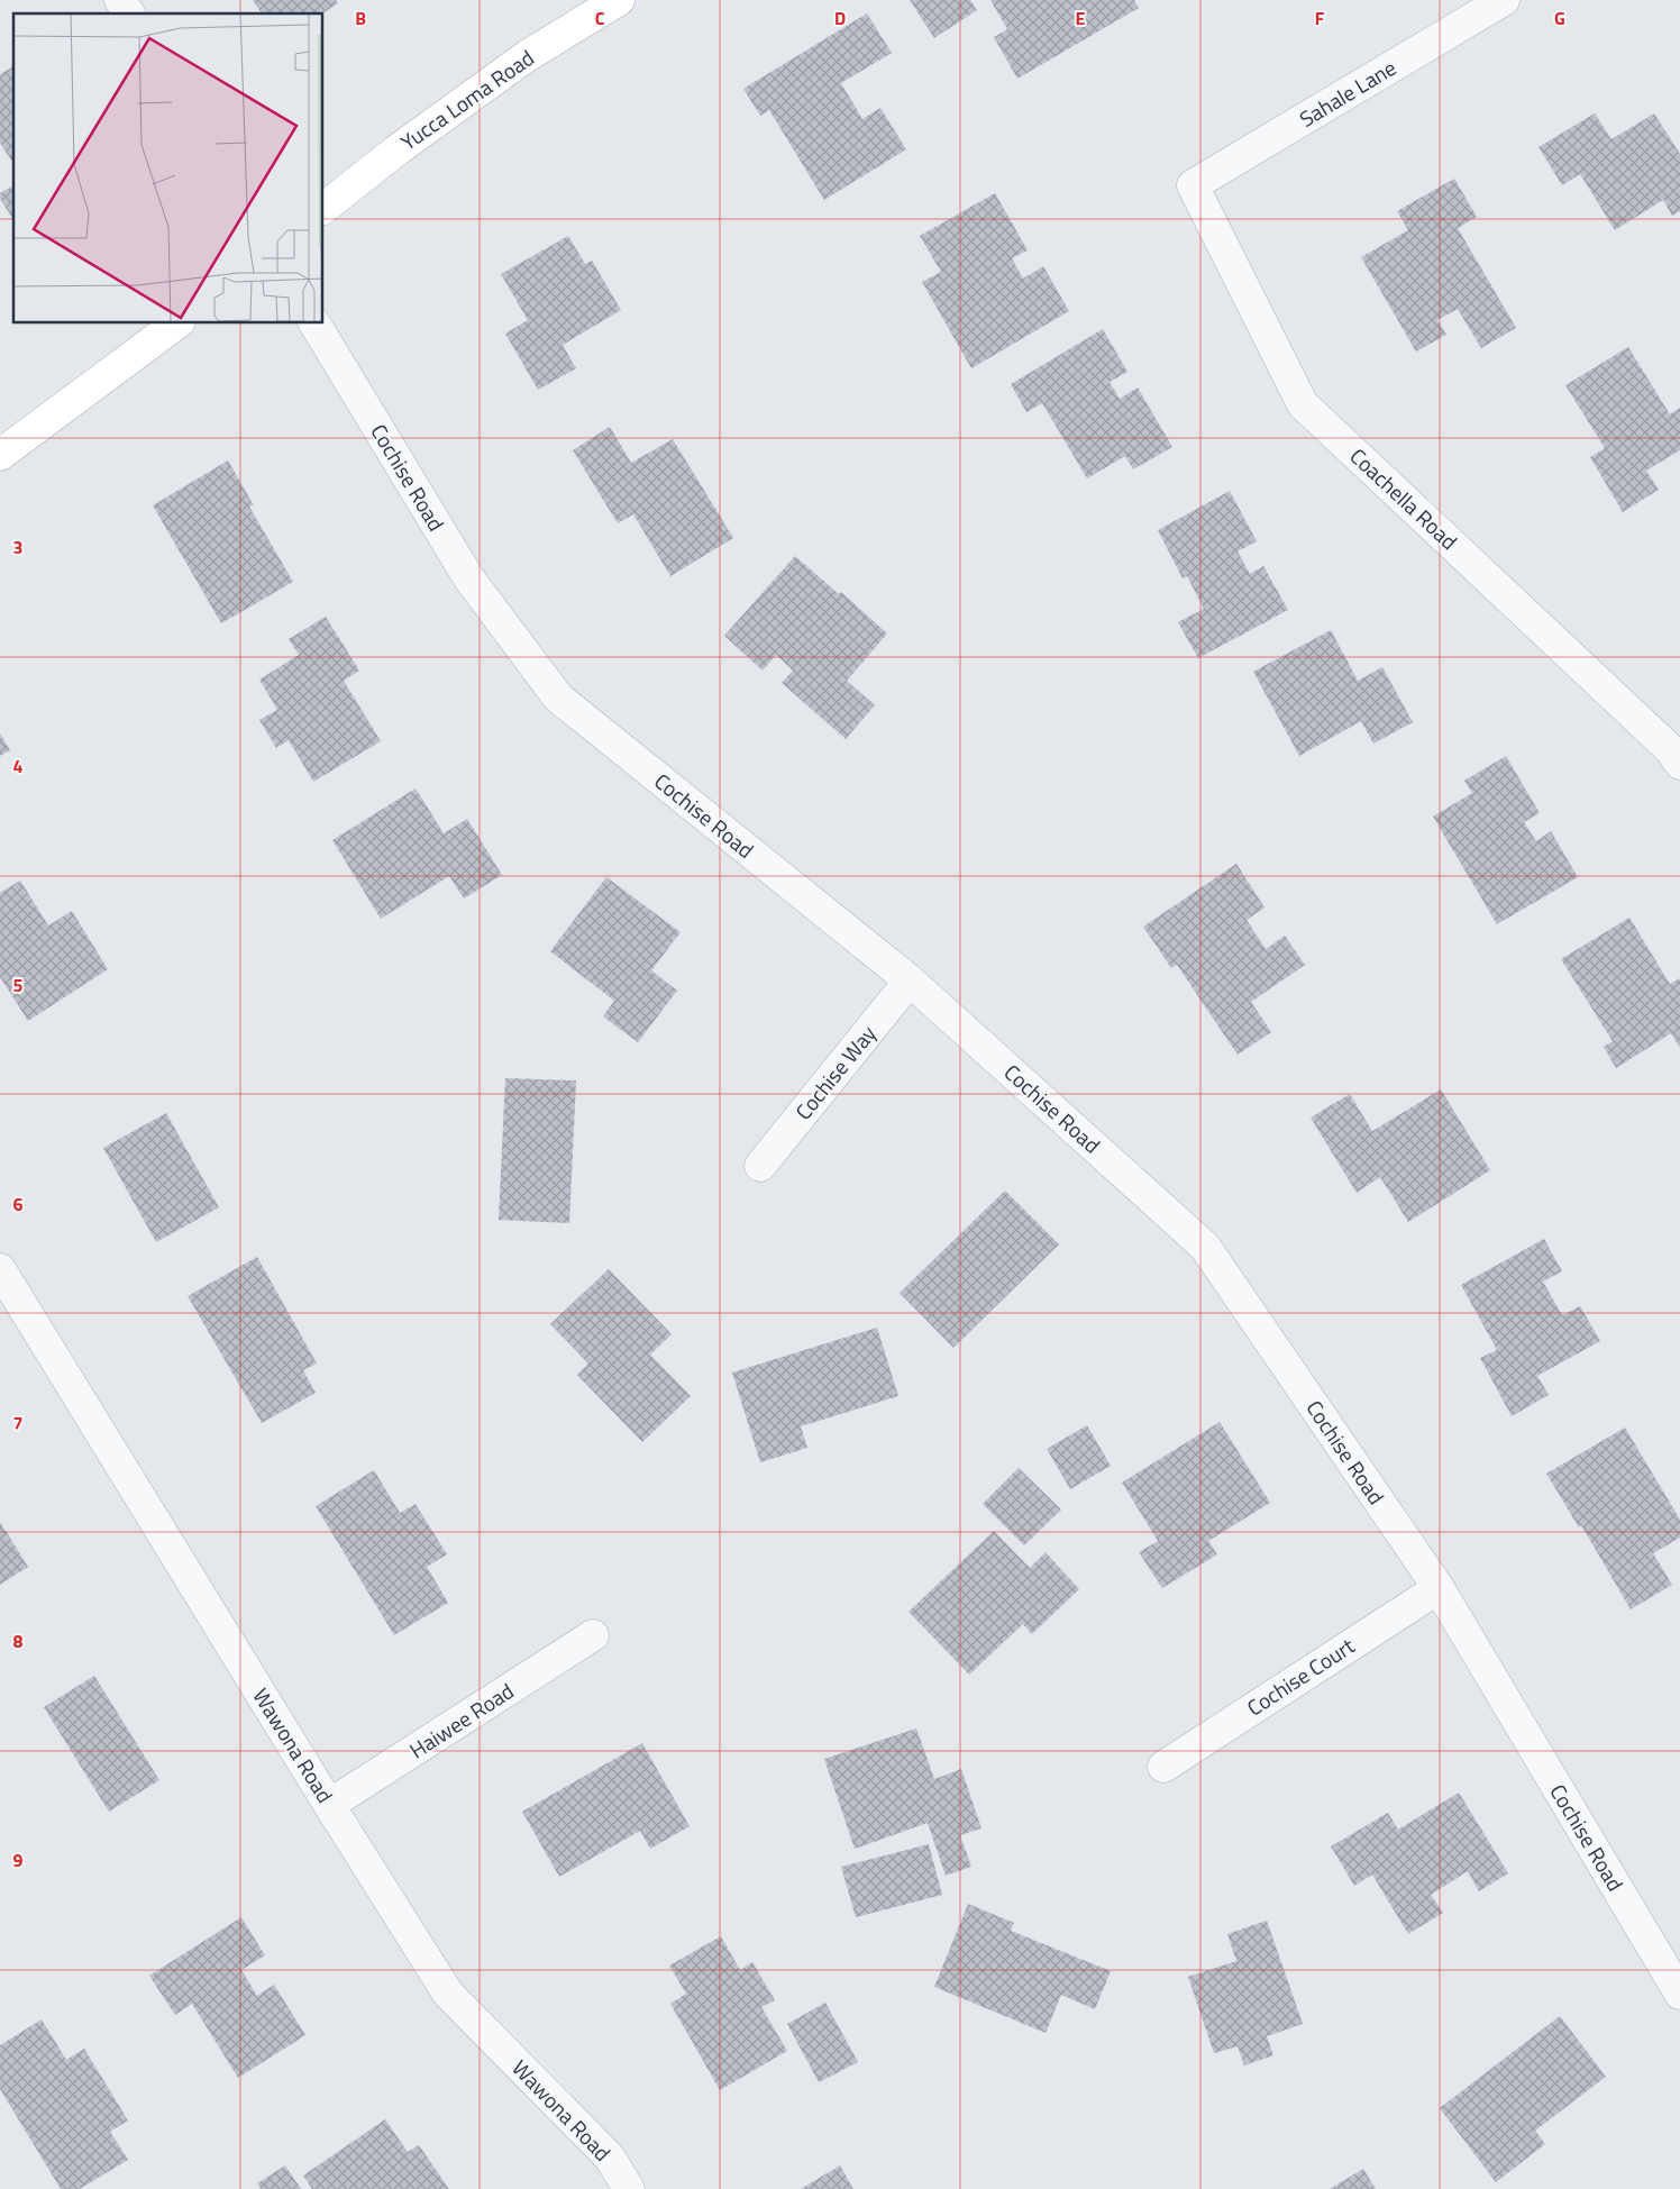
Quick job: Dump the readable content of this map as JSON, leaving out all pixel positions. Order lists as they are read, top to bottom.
{
  "streets": {
    "main road": ["Yucca Loma Road"],
    "street": [
      "Sahale Lane",
      "Cochise Road",
      "Coachella Road",
      "Cochise Way",
      "Cochise Court",
      "Haiwee Road",
      "Wawona Road"
    ]
  },
  "crossings": [
    ["Sahale Lane", "Coachella Road"],
    ["Cochise Road", "Cochise Way"],
    ["Cochise Road", "Cochise Court"],
    ["Haiwee Road", "Wawona Road"]
  ],
  "grid": {
    "columns": [
      "B",
      "C",
      "D",
      "E",
      "F",
      "G"
    ],
    "rows": [
      "3",
      "4",
      "5",
      "6",
      "7",
      "8",
      "9"
    ]
  }
}
